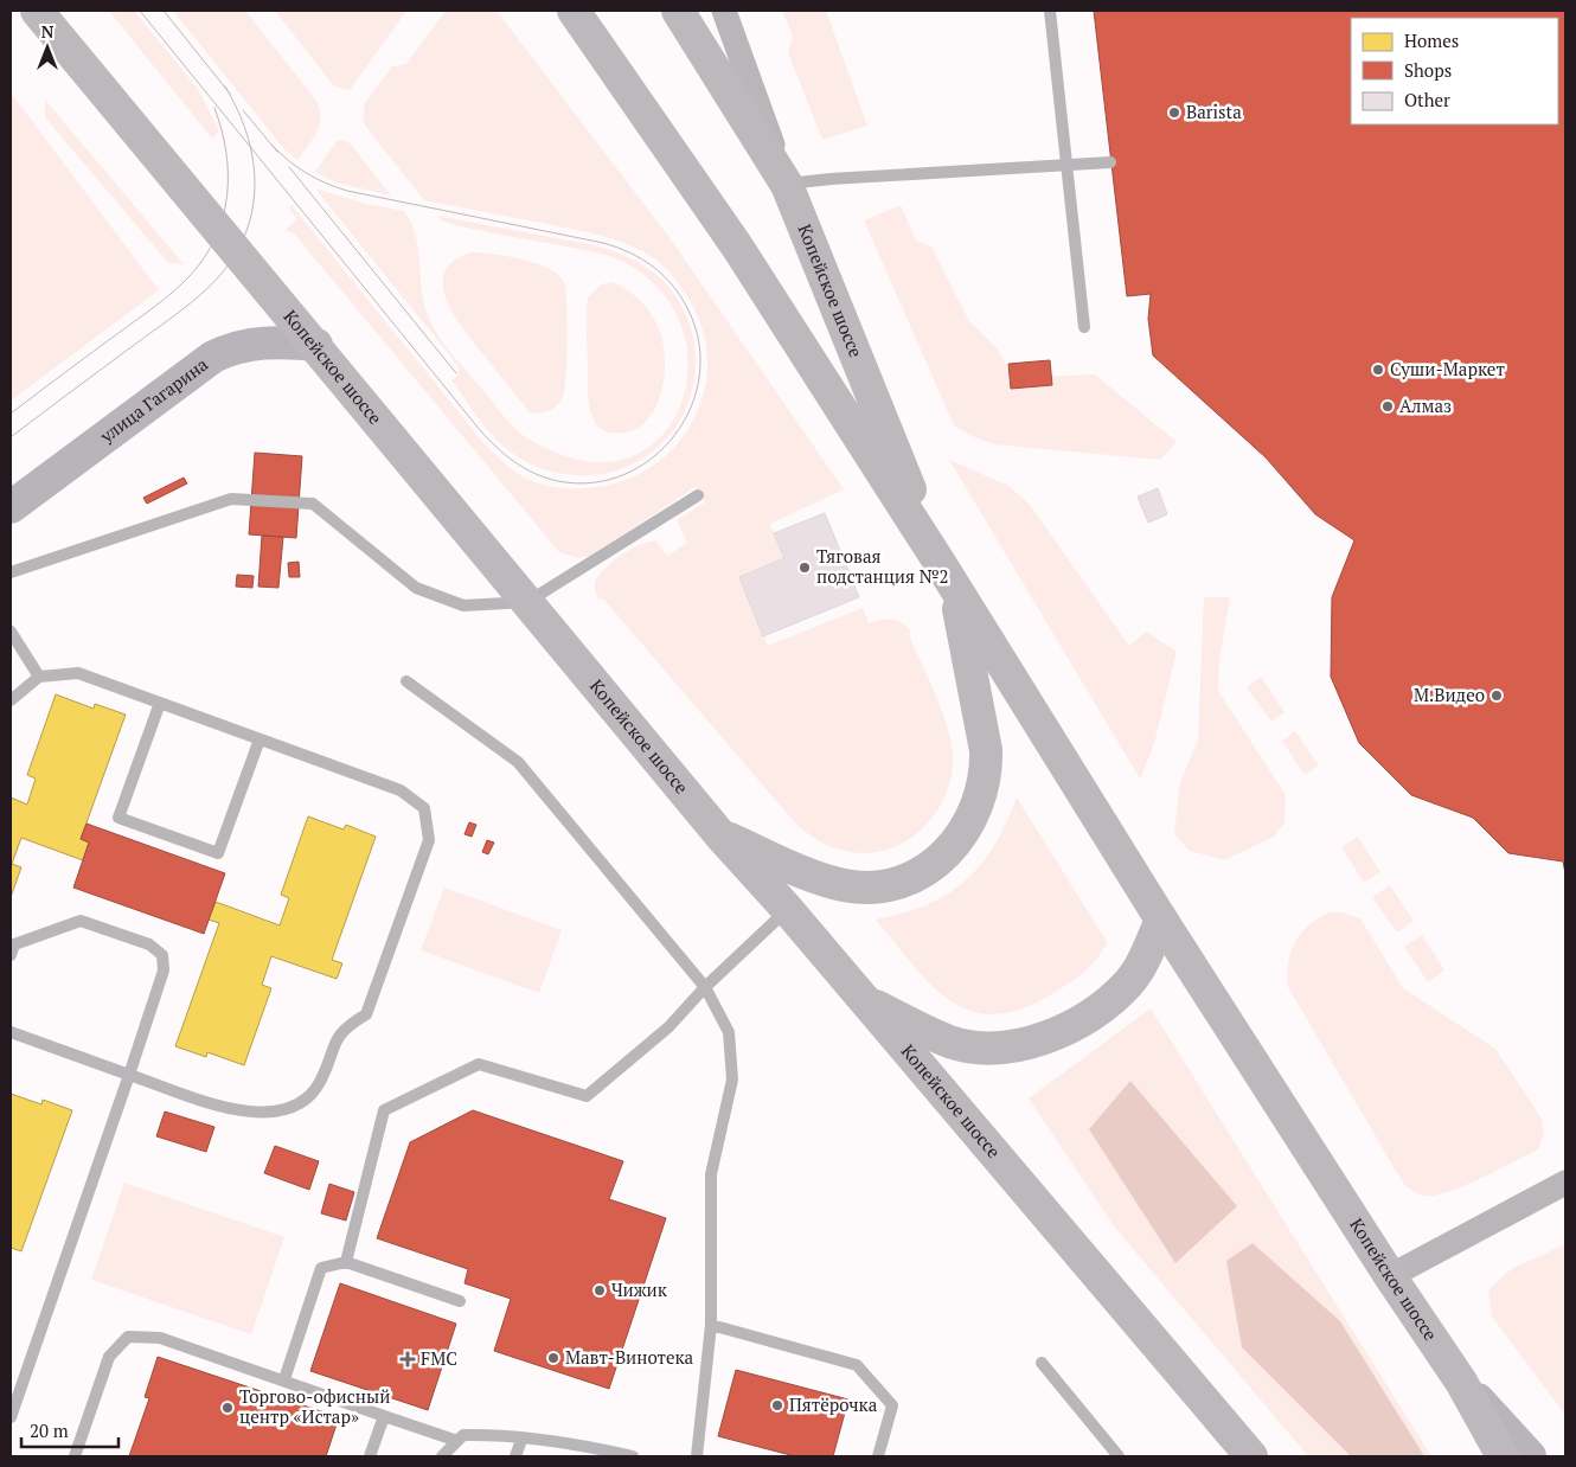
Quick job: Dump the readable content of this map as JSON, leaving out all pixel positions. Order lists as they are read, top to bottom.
{
  "streets": {
    "main road": ["Копейское шоссе", "улица Гагарина"]
  },
  "crossings": [
    ["Копейское шоссе", "улица Гагарина"]
  ],
  "places": {
    "other": [
      "Barista",
      "Суши-Маркет",
      "Алмаз",
      "Тяговая подстанция №2",
      "М.Видео",
      "Чижик",
      "Мавт-Винотека",
      "Пятёрочка",
      "Торгово-офисный центр «Истар»"
    ],
    "health": ["FMC"]
  },
  "legend": ["Homes", "Shops", "Other"],
  "scale_bar": "20 m",
  "north": "top"
}
